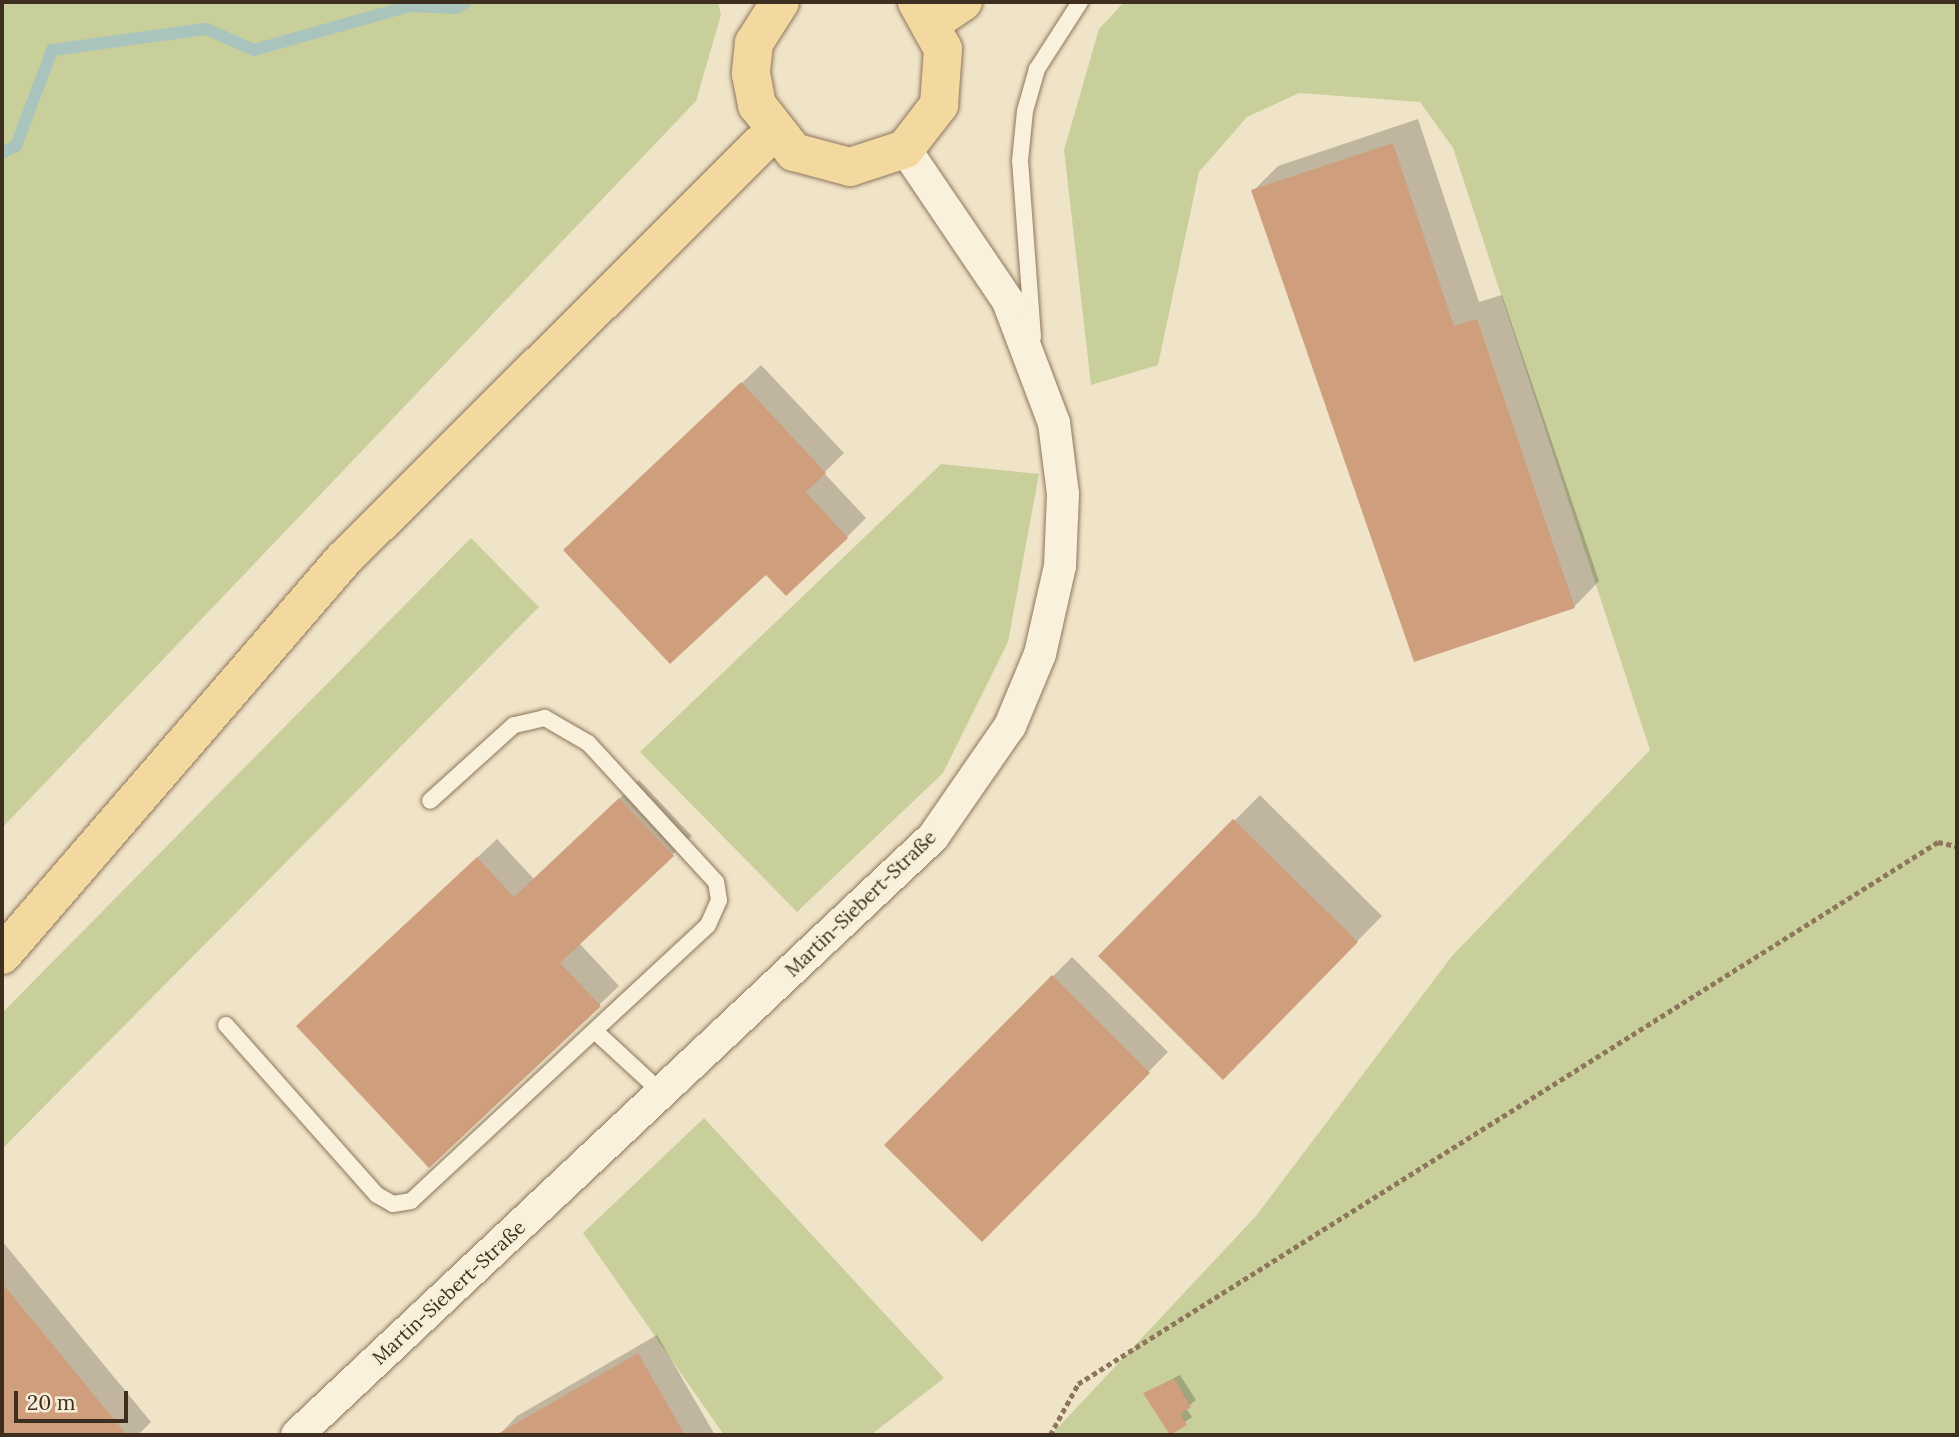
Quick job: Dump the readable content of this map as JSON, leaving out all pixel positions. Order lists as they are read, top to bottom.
{
  "streets": {
    "street": ["Martin-Siebert-Straße"]
  },
  "scale_bar": "20 m"
}
